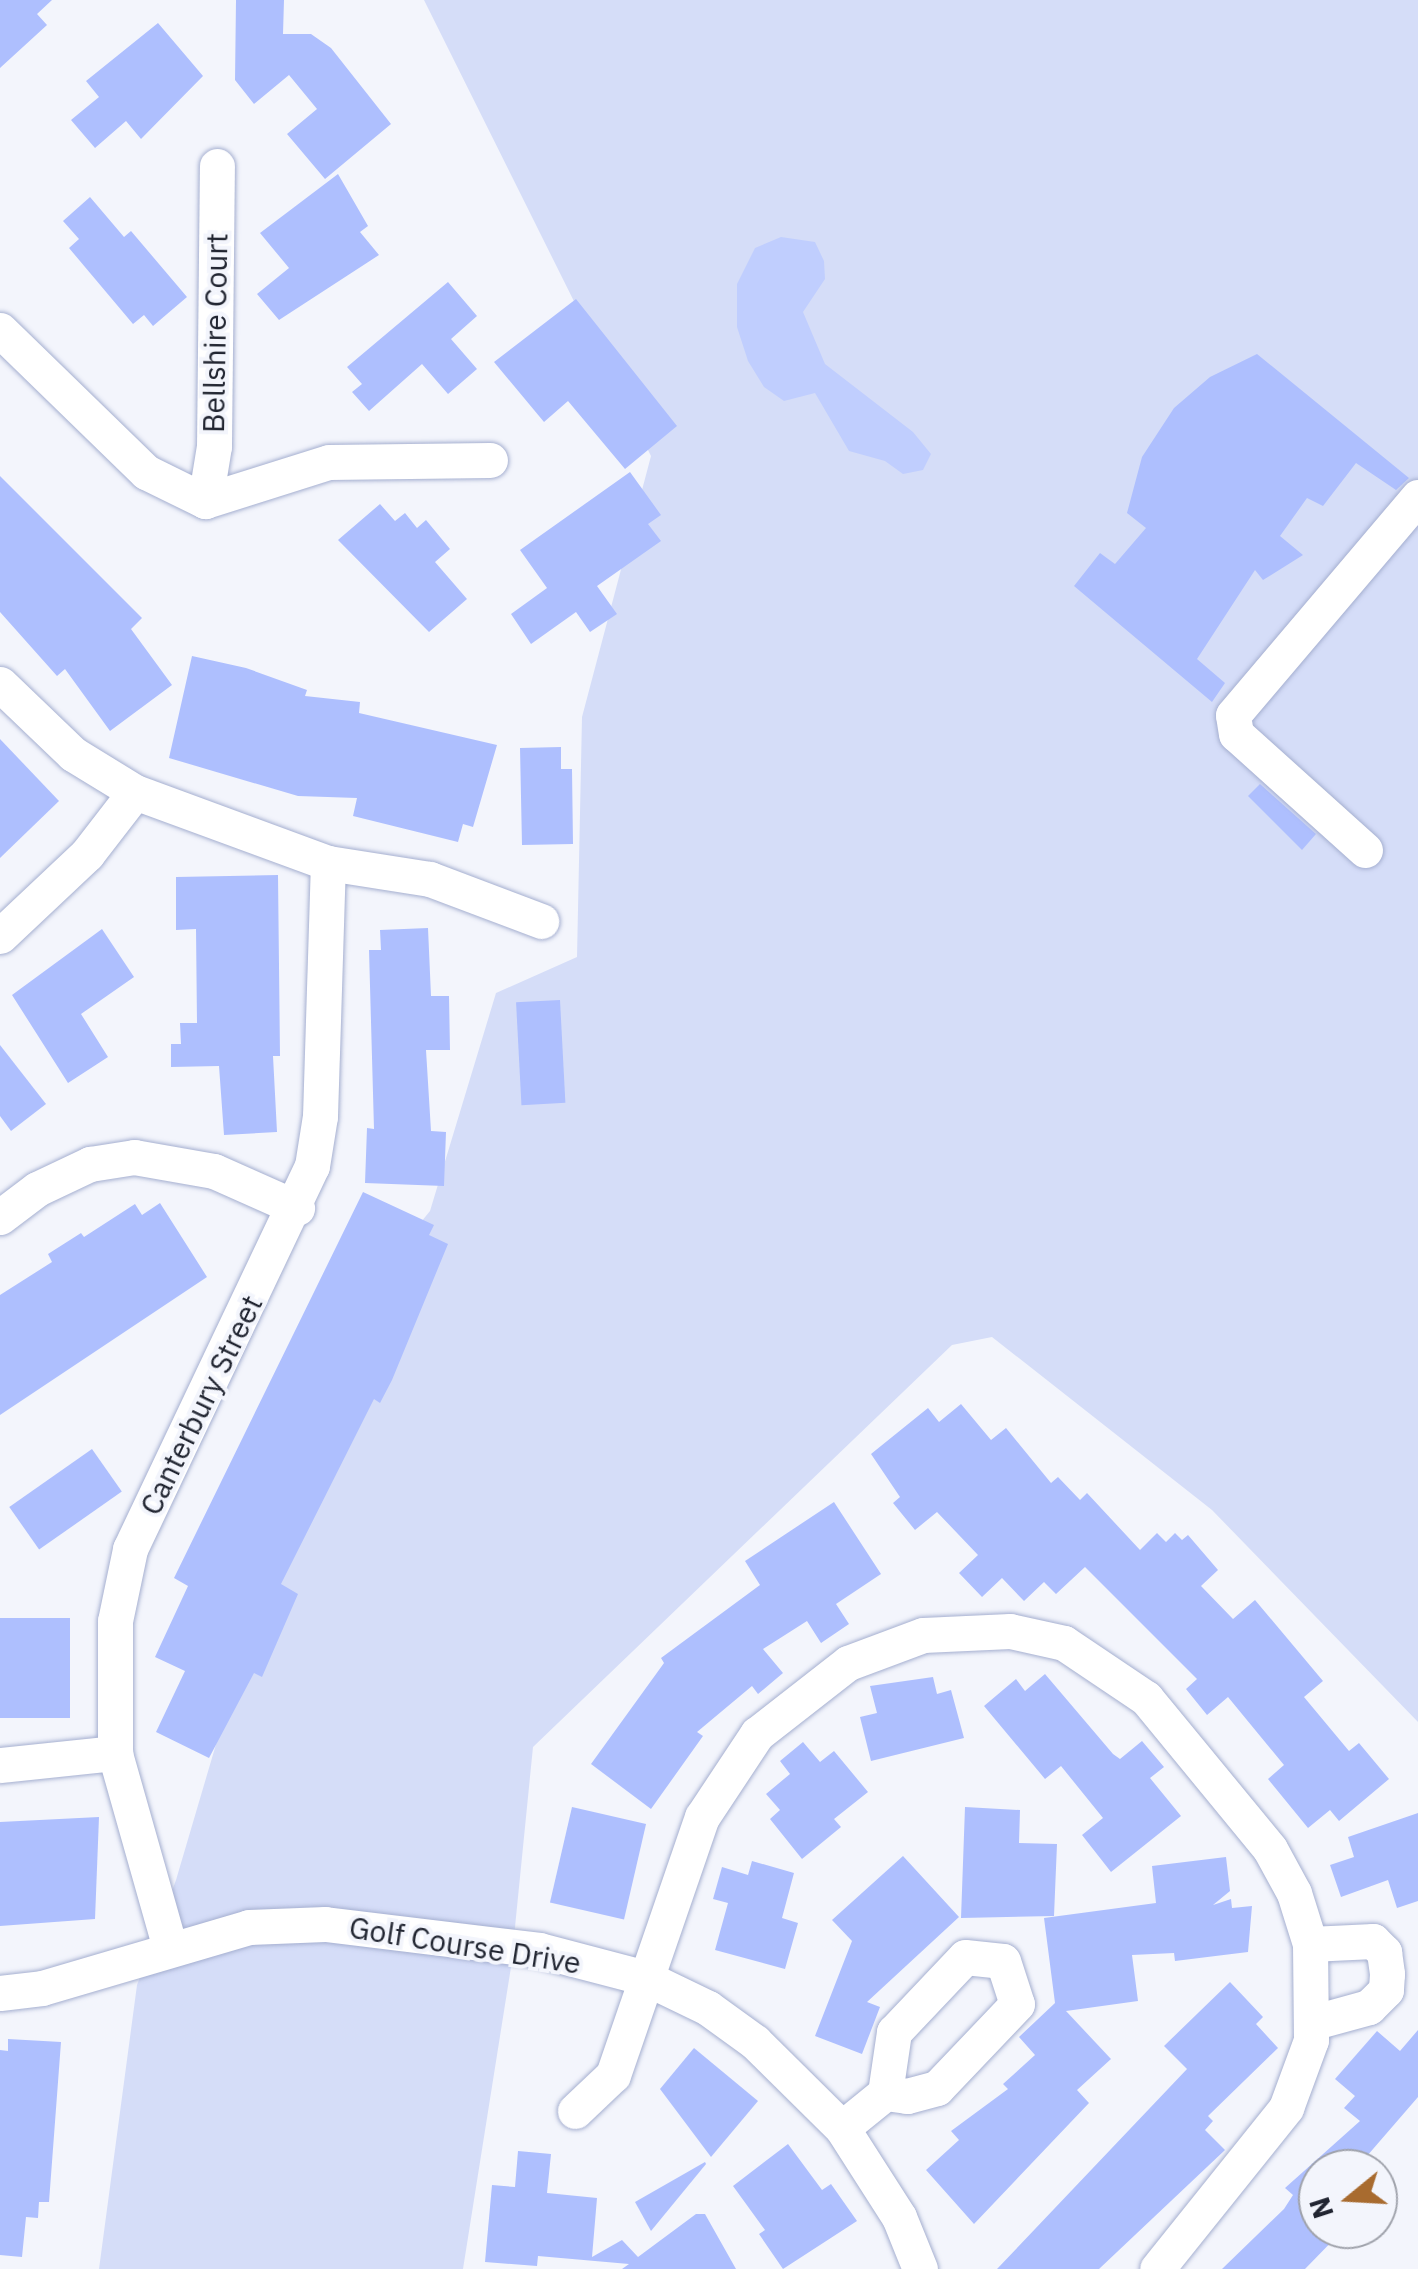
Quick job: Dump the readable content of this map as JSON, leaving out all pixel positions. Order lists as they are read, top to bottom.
{
  "streets": {
    "street": ["Bellshire Court", "Canterbury Street", "Golf Course Drive"]
  },
  "crossings": [
    ["Canterbury Street", "Golf Course Drive"]
  ],
  "north": "left"
}
